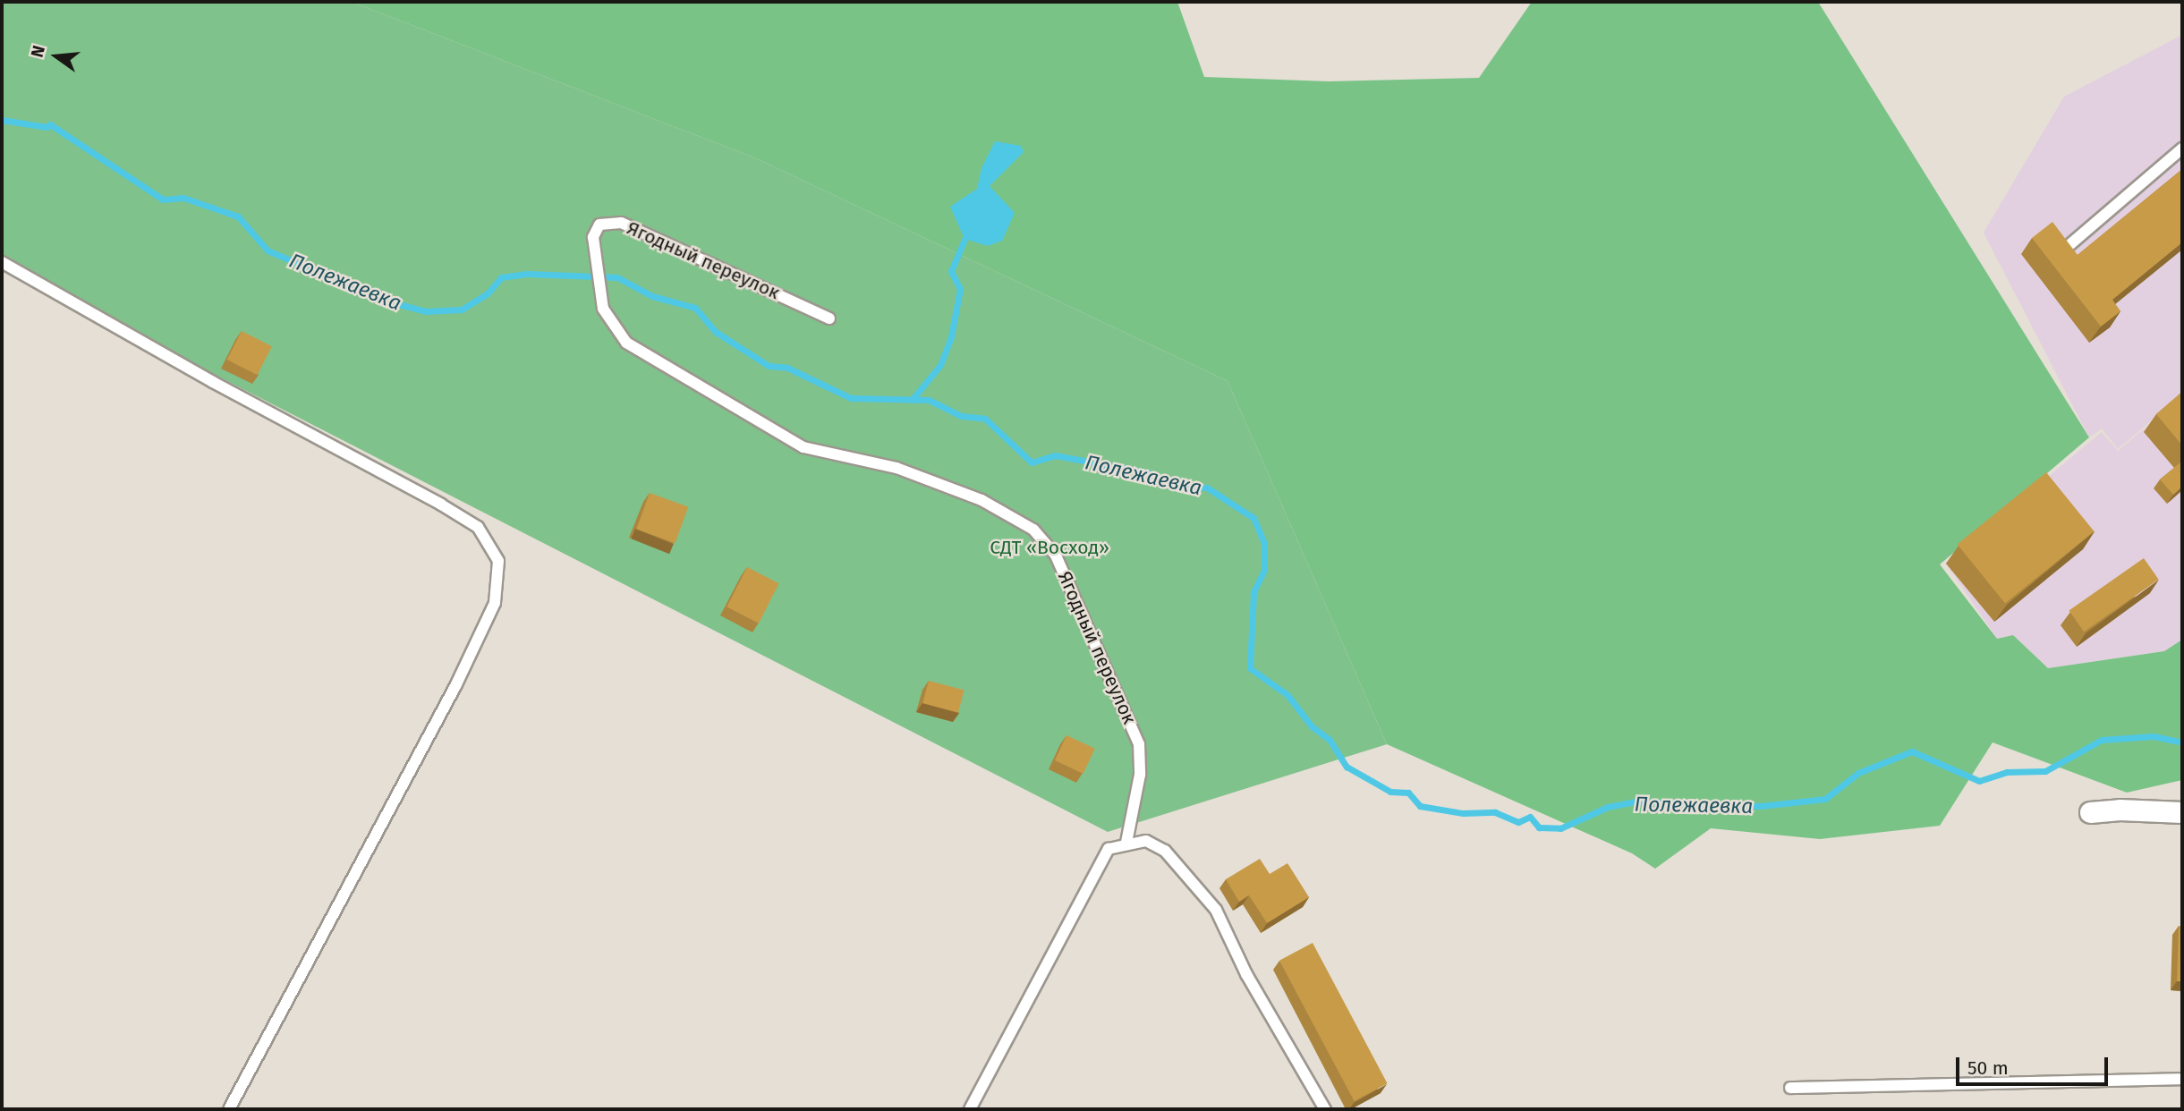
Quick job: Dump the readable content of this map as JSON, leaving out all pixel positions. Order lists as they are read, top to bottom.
{
  "streets": {
    "lane": ["Ягодный переулок"]
  },
  "water": ["Полежаевка"],
  "parks": ["СДТ «Восход»"],
  "scale_bar": "50 m",
  "north": "left"
}
